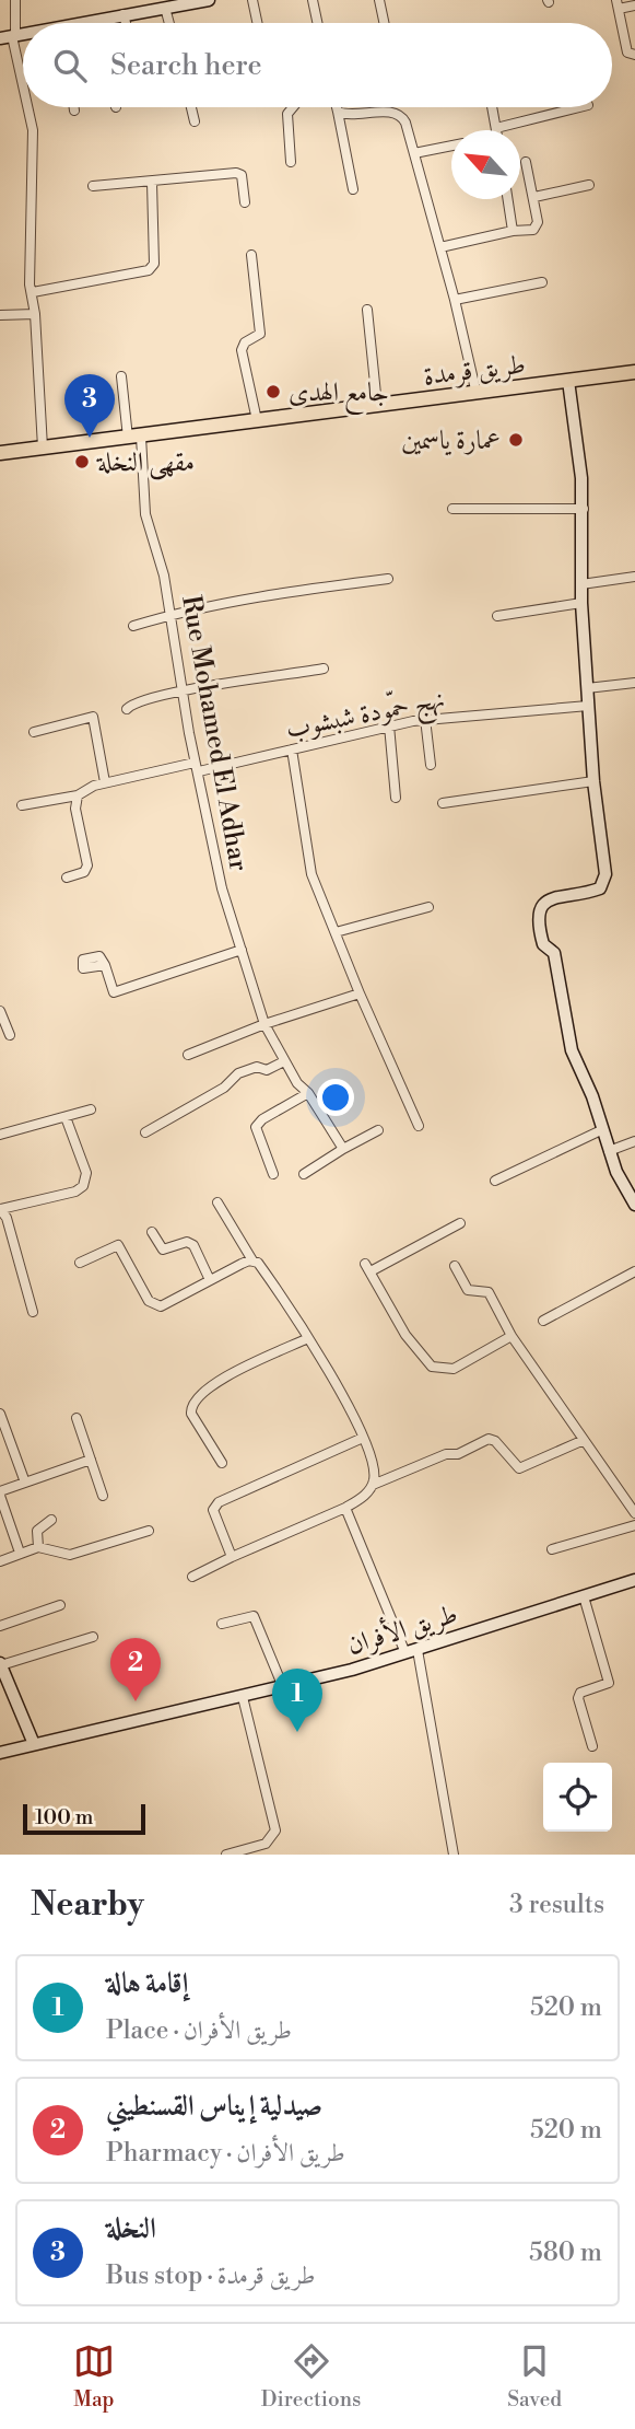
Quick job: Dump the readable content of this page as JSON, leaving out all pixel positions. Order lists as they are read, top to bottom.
{
  "streets": {
    "main road": ["طريق قرمدة"],
    "street": ["نهج حمّودة شبشوب", "Rue Mohamed El Adhar", "طريق الأفران"]
  },
  "crossings": [
    ["طريق قرمدة", "Rue Mohamed El Adhar"],
    ["نهج حمّودة شبشوب", "Rue Mohamed El Adhar"]
  ],
  "places": ["جامع الهدى", "عمارة ياسمين", "مقهى النخلة"],
  "scale_bar": "100 m",
  "north": "top left",
  "page": {
    "search": "Search here",
    "pins": ["3", "2", "1"],
    "scale": "100 m",
    "heading": ["Nearby", "3 results"],
    "list": [
      {
        "mark": "1",
        "name": "إقامة هالة",
        "note": "Place · طريق الأفران",
        "value": "520 m"
      },
      {
        "mark": "2",
        "name": "صيدلية إيناس القسنطيني",
        "note": "Pharmacy · طريق الأفران",
        "value": "520 m"
      },
      {
        "mark": "3",
        "name": "النخلة",
        "note": "Bus stop · طريق قرمدة",
        "value": "580 m"
      }
    ],
    "nav": ["Map", "Directions", "Saved"]
  }
}
